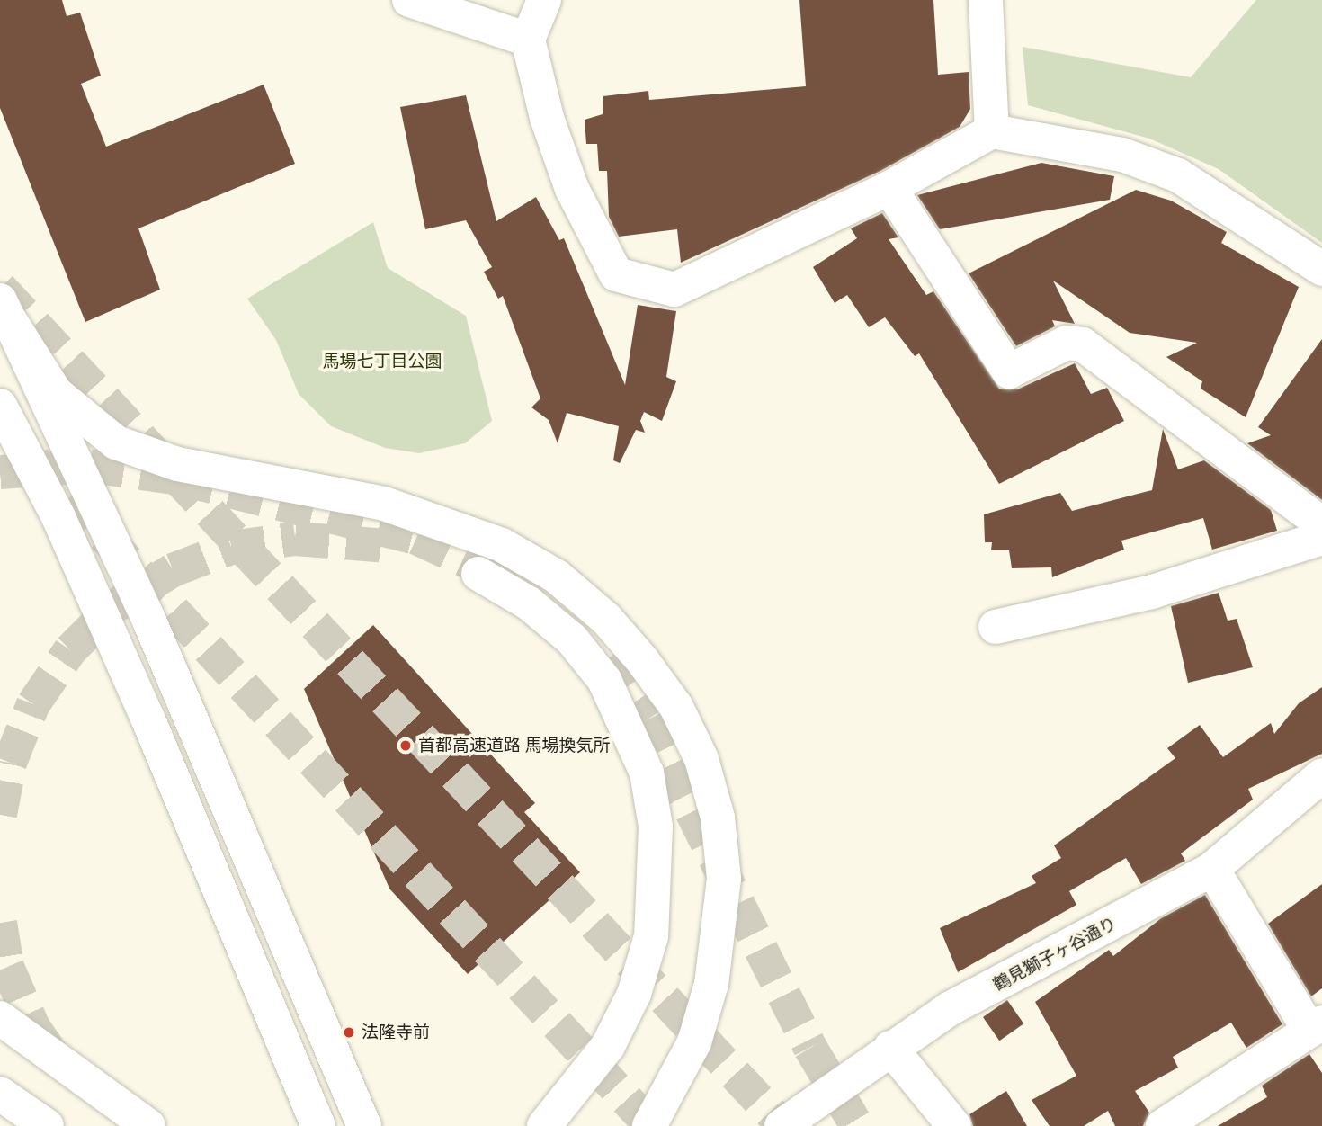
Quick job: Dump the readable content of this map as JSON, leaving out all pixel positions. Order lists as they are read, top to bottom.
{
  "streets": {
    "main road": ["鶴見獅子ヶ谷通り"]
  },
  "parks": ["馬場七丁目公園"],
  "places": ["首都高速道路 馬場換気所", "法隆寺前"]
}
